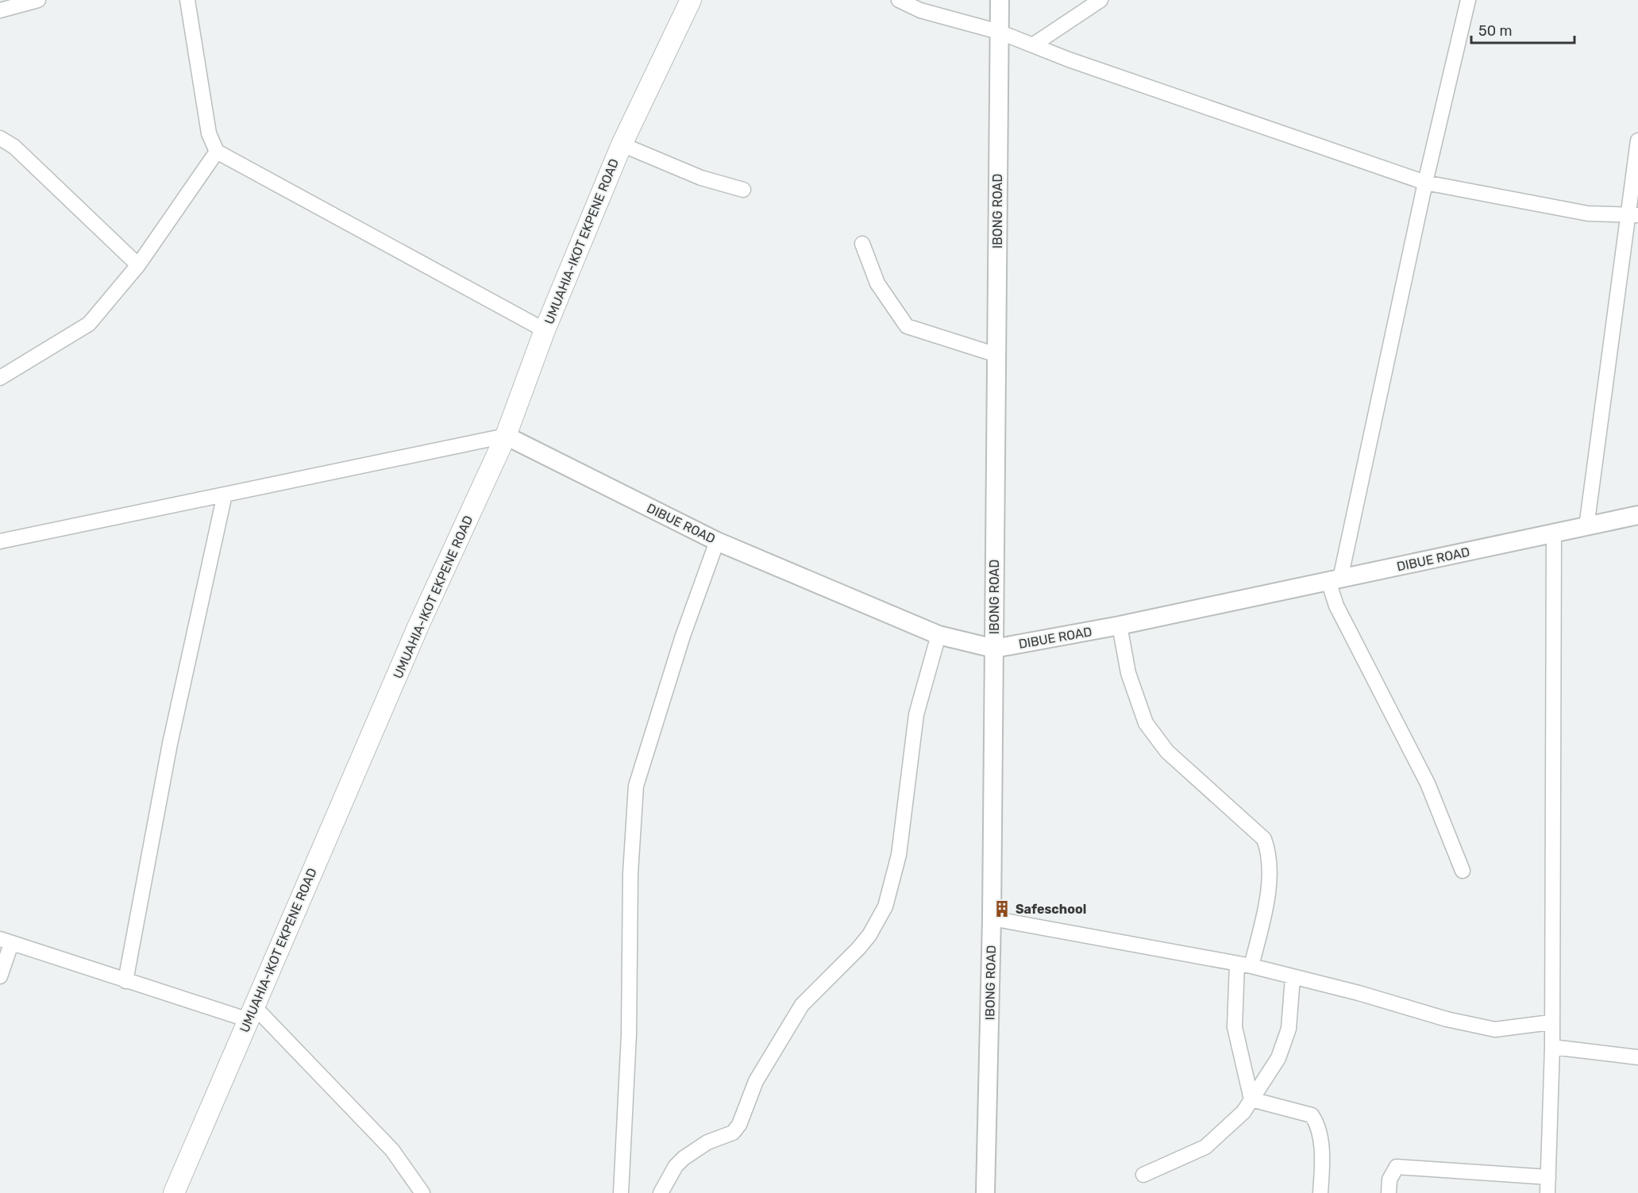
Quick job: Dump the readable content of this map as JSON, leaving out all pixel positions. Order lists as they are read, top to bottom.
{
  "streets": {
    "main road": ["UMUAHIA-IKOT EKPENE ROAD"],
    "street": ["IBONG ROAD", "DIBUE ROAD"]
  },
  "crossings": [
    ["IBONG ROAD", "DIBUE ROAD"],
    ["UMUAHIA-IKOT EKPENE ROAD", "DIBUE ROAD"]
  ],
  "places": {
    "building": ["Safeschool"]
  },
  "scale_bar": "50 m"
}
